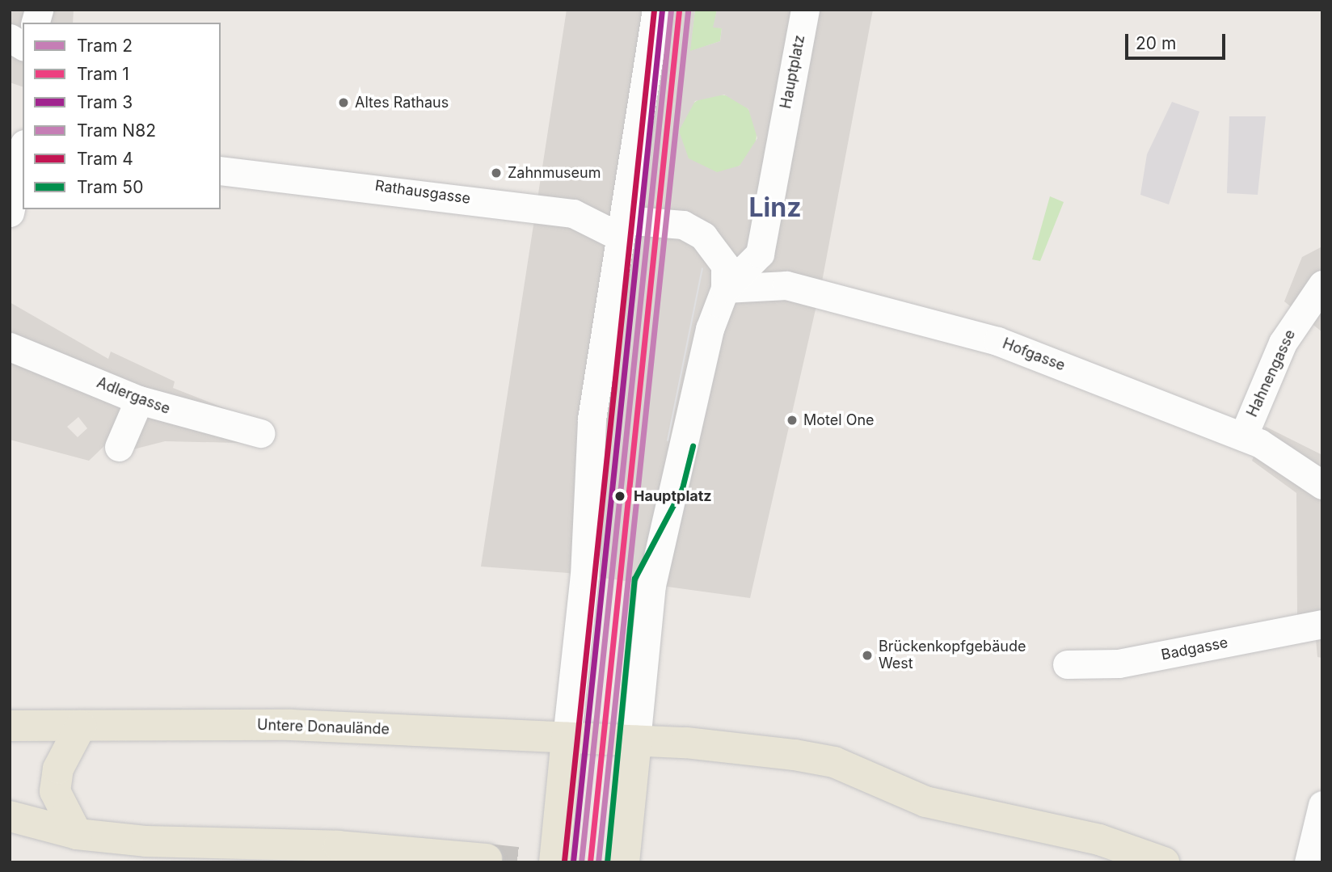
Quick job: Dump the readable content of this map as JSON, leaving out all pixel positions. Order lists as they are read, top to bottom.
{
  "streets": {
    "main road": ["Untere Donaulände"],
    "street": [
      "Hauptplatz",
      "Rathausgasse",
      "Hofgasse",
      "Hahnengasse",
      "Adlergasse",
      "Badgasse"
    ]
  },
  "crossings": [
    ["Hauptplatz", "Rathausgasse"],
    ["Hauptplatz", "Hofgasse"],
    ["Hauptplatz", "Untere Donaulände"],
    ["Hofgasse", "Hahnengasse"]
  ],
  "districts": ["Linz"],
  "places": [
    "Altes Rathaus",
    "Zahnmuseum",
    "Motel One",
    "Hauptplatz",
    "Brückenkopfgebäude West"
  ],
  "lines": [
    "tram line 2",
    "tram line 3",
    "tram line 4",
    "tram line 1",
    "tram line N82",
    "tram line 50"
  ],
  "legend": [
    "Tram 2",
    "Tram 1",
    "Tram 3",
    "Tram N82",
    "Tram 4",
    "Tram 50"
  ],
  "scale_bar": "20 m"
}
